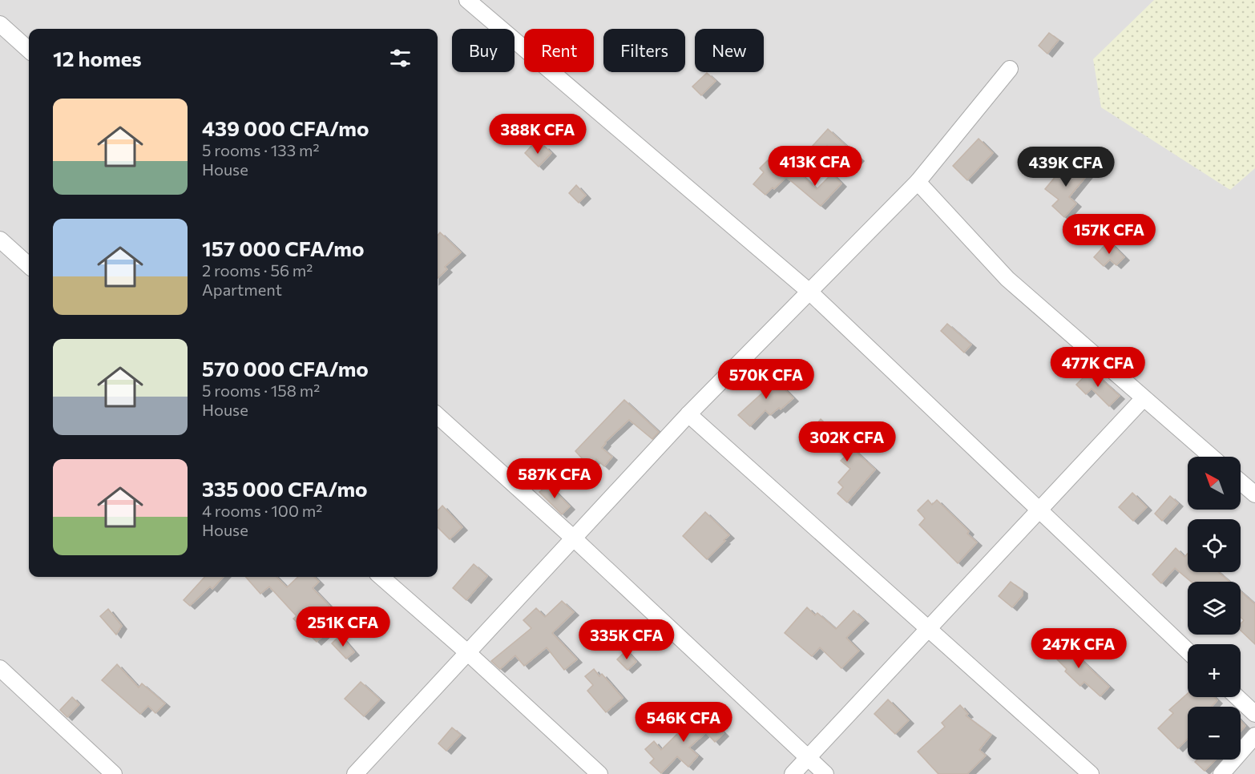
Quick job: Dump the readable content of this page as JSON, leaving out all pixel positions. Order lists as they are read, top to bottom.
{
  "north": "top left",
  "page": {
    "chip": [
      "Buy",
      "Rent",
      "Filters",
      "New"
    ],
    "heading": "12 homes",
    "list": [
      {
        "name": "439 000 CFA/mo",
        "note": "5 rooms · 133 m² · House"
      },
      {
        "name": "157 000 CFA/mo",
        "note": "2 rooms · 56 m² · Apartment"
      },
      {
        "name": "570 000 CFA/mo",
        "note": "5 rooms · 158 m² · House"
      },
      {
        "name": "335 000 CFA/mo",
        "note": "4 rooms · 100 m² · House"
      }
    ],
    "price": [
      "388K CFA",
      "413K CFA",
      "439K CFA",
      "157K CFA",
      "477K CFA",
      "570K CFA",
      "302K CFA",
      "587K CFA",
      "251K CFA",
      "335K CFA",
      "247K CFA",
      "546K CFA"
    ],
    "map_buttons": ["+", "−"]
  }
}
